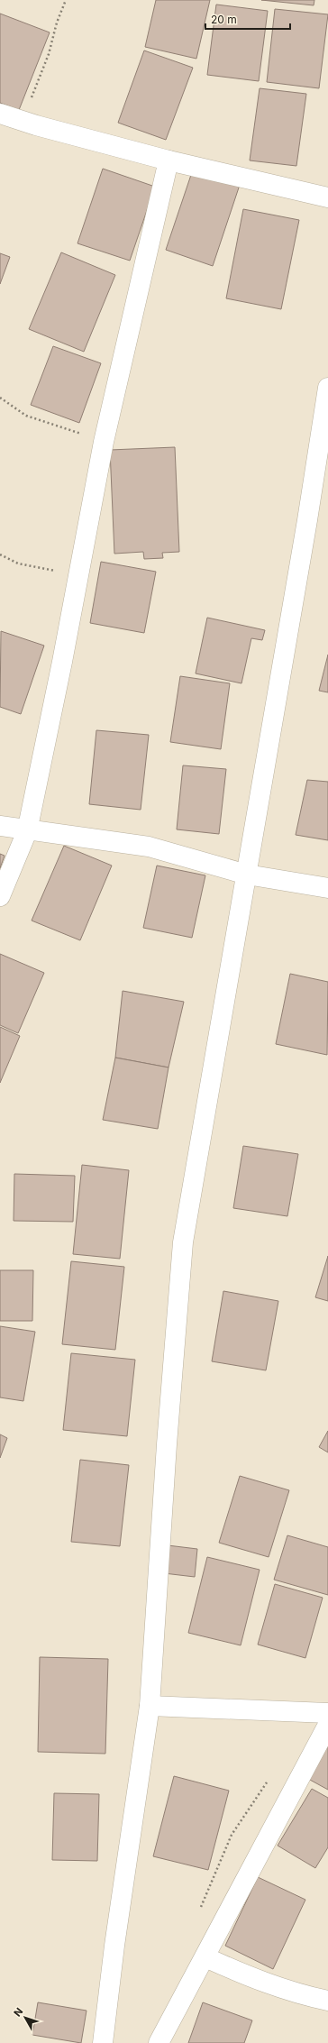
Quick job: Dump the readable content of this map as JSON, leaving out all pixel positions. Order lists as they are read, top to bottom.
{
  "scale_bar": "20 m",
  "north": "top left"
}
